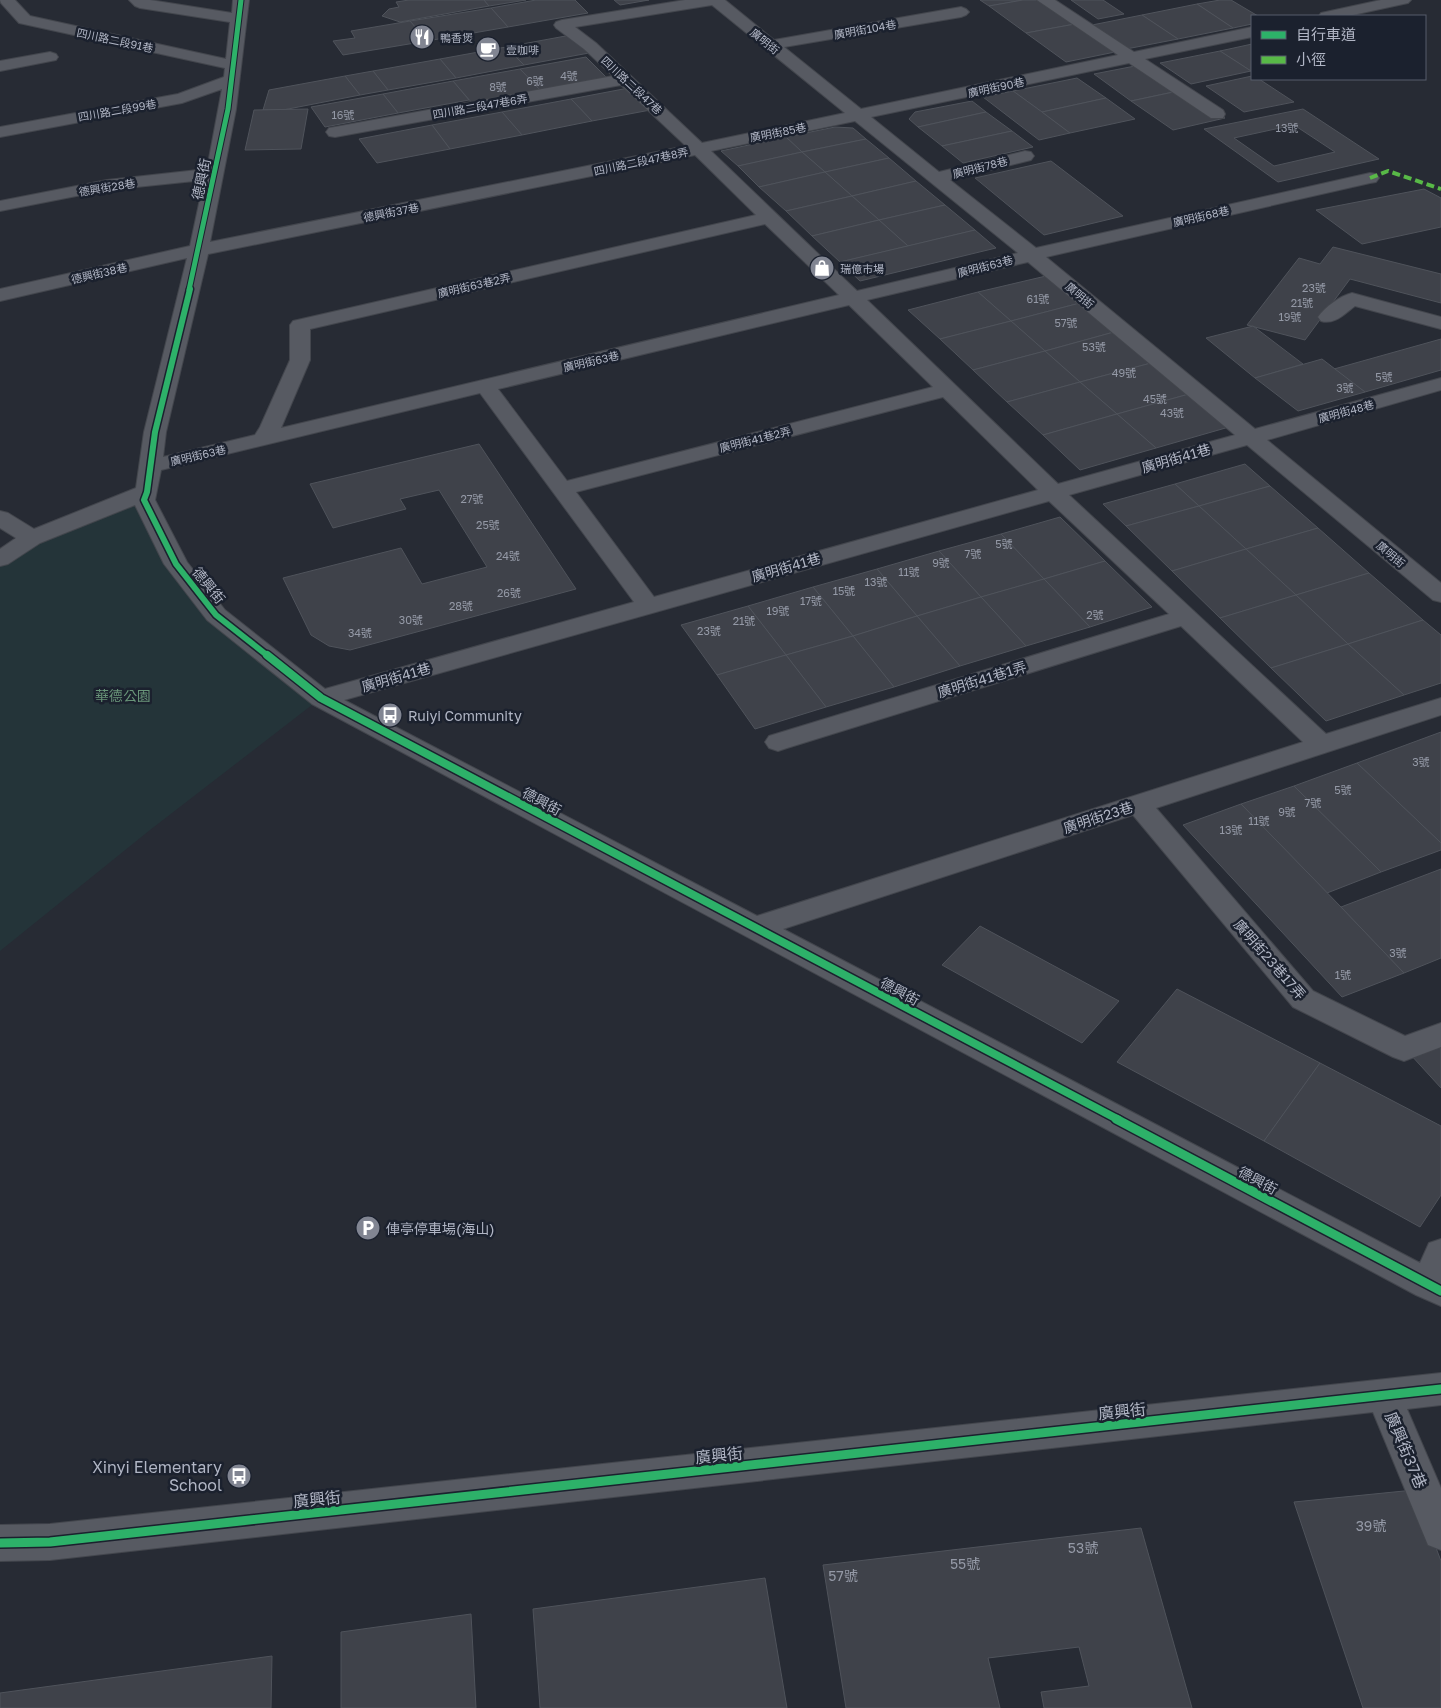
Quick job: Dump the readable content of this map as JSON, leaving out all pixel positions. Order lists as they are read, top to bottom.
{
  "streets": {
    "street": [
      "廣明街104巷",
      "四川路二段91巷",
      "廣明街",
      "四川路二段47巷",
      "廣明街90巷",
      "四川路二段47巷6弄",
      "四川路二段99巷",
      "廣明街85巷",
      "四川路二段47巷8弄",
      "廣明街78巷",
      "德興街",
      "德興街28巷",
      "德興街37巷",
      "廣明街68巷",
      "廣明街63巷",
      "德興街38巷",
      "廣明街63巷2弄",
      "廣明街48巷",
      "廣明街41巷2弄",
      "廣明街41巷",
      "廣明街41巷1弄",
      "廣明街23巷",
      "廣明街23巷17弄",
      "廣興街",
      "廣興街37巷"
    ]
  },
  "crossings": [
    ["廣明街104巷", "廣明街"],
    ["四川路二段91巷", "四川路二段99巷"],
    ["四川路二段91巷", "德興街"],
    ["廣明街", "廣明街90巷"],
    ["廣明街", "廣明街85巷"],
    ["廣明街", "廣明街78巷"],
    ["廣明街", "廣明街68巷"],
    ["廣明街", "廣明街63巷"],
    ["廣明街", "廣明街48巷"],
    ["廣明街", "廣明街41巷"],
    ["四川路二段47巷", "四川路二段47巷6弄"],
    ["四川路二段47巷", "廣明街85巷"],
    ["四川路二段47巷", "四川路二段47巷8弄"],
    ["廣明街90巷", "廣明街85巷"],
    ["四川路二段99巷", "德興街"],
    ["廣明街85巷", "四川路二段47巷8弄"],
    ["四川路二段47巷8弄", "德興街37巷"],
    ["德興街", "德興街28巷"],
    ["德興街", "德興街37巷"],
    ["德興街", "廣明街63巷"],
    ["德興街", "德興街38巷"],
    ["德興街", "廣明街41巷"],
    ["德興街", "廣明街23巷"],
    ["德興街37巷", "德興街38巷"],
    ["廣明街68巷", "廣明街63巷"],
    ["廣明街63巷", "廣明街63巷2弄"],
    ["廣明街48巷", "廣明街41巷"],
    ["廣明街23巷", "廣明街23巷17弄"],
    ["廣興街", "廣興街37巷"]
  ],
  "parks": ["華德公園"],
  "places": {
    "restaurant": ["鴨香煲"],
    "cafe": ["壹咖啡"],
    "shop": ["瑞億市場"],
    "bus stop": ["Ruiyi Community", "Xinyi Elementary School"],
    "parking": ["俥亭停車場(海山)"]
  },
  "house_numbers": [
    "4號",
    "6號",
    "8號",
    "16號",
    "13號",
    "23號",
    "61號",
    "21號",
    "19號",
    "57號",
    "53號",
    "49號",
    "5號",
    "3號",
    "45號",
    "43號",
    "27號",
    "25號",
    "5號",
    "7號",
    "24號",
    "9號",
    "11號",
    "13號",
    "15號",
    "26號",
    "17號",
    "28號",
    "19號",
    "2號",
    "30號",
    "21號",
    "23號",
    "34號",
    "3號",
    "5號",
    "7號",
    "9號",
    "11號",
    "13號",
    "3號",
    "1號",
    "39號",
    "53號",
    "55號",
    "57號"
  ],
  "legend": ["自行車道", "小徑"]
}
